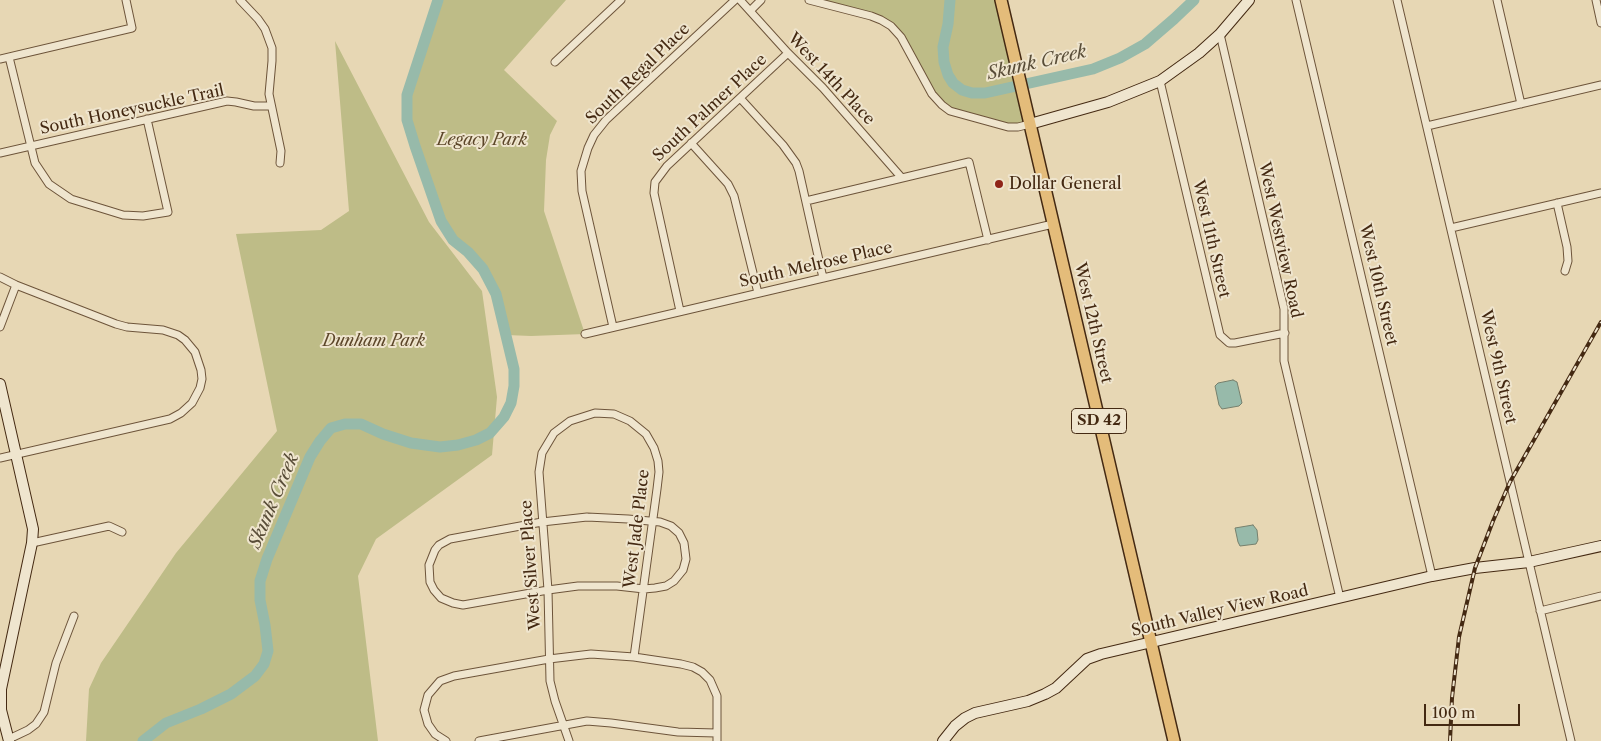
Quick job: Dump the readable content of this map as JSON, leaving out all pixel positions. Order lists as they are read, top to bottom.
{
  "streets": {
    "main road": ["West 12th Street", "SD 42"],
    "street": [
      "South Regal Place",
      "West 14th Place",
      "South Palmer Place",
      "South Honeysuckle Trail",
      "West 11th Street",
      "West Westview Road",
      "South Melrose Place",
      "West 10th Street",
      "West 9th Street",
      "West Jade Place",
      "West Silver Place",
      "South Valley View Road"
    ]
  },
  "crossings": [
    ["South Regal Place", "South Melrose Place"],
    ["West 14th Place", "South Palmer Place"],
    ["South Palmer Place", "South Melrose Place"],
    ["West 11th Street", "West Westview Road"],
    ["West Westview Road", "South Valley View Road"],
    ["South Melrose Place", "West 12th Street"],
    ["West 10th Street", "South Valley View Road"],
    ["West 12th Street", "South Valley View Road"],
    ["West 9th Street", "South Valley View Road"],
    ["West Jade Place", "West Silver Place"]
  ],
  "water": ["Skunk Creek"],
  "parks": ["Legacy Park", "Dunham Park"],
  "places": ["Dollar General"],
  "scale_bar": "100 m"
}
